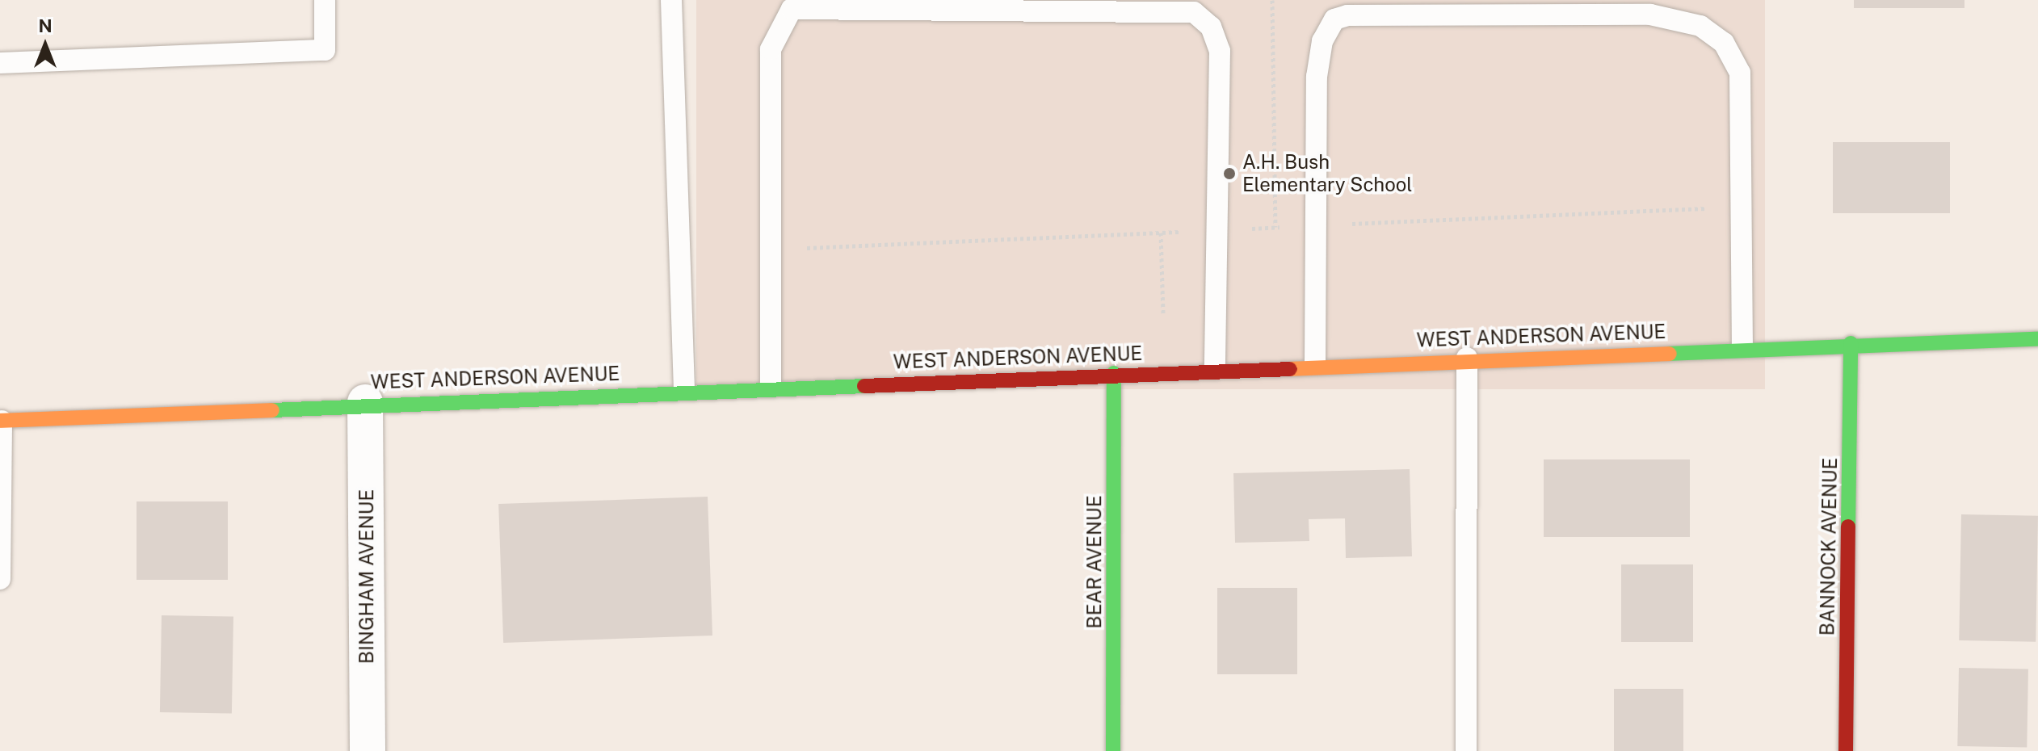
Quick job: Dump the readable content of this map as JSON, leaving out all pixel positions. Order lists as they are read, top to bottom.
{
  "streets": {
    "street": [
      "WEST ANDERSON AVENUE",
      "BANNOCK AVENUE",
      "BEAR AVENUE",
      "BINGHAM AVENUE"
    ]
  },
  "crossings": [
    ["WEST ANDERSON AVENUE", "BANNOCK AVENUE"],
    ["WEST ANDERSON AVENUE", "BEAR AVENUE"],
    ["WEST ANDERSON AVENUE", "BINGHAM AVENUE"]
  ],
  "places": ["A.H. Bush Elementary School"],
  "north": "top"
}
